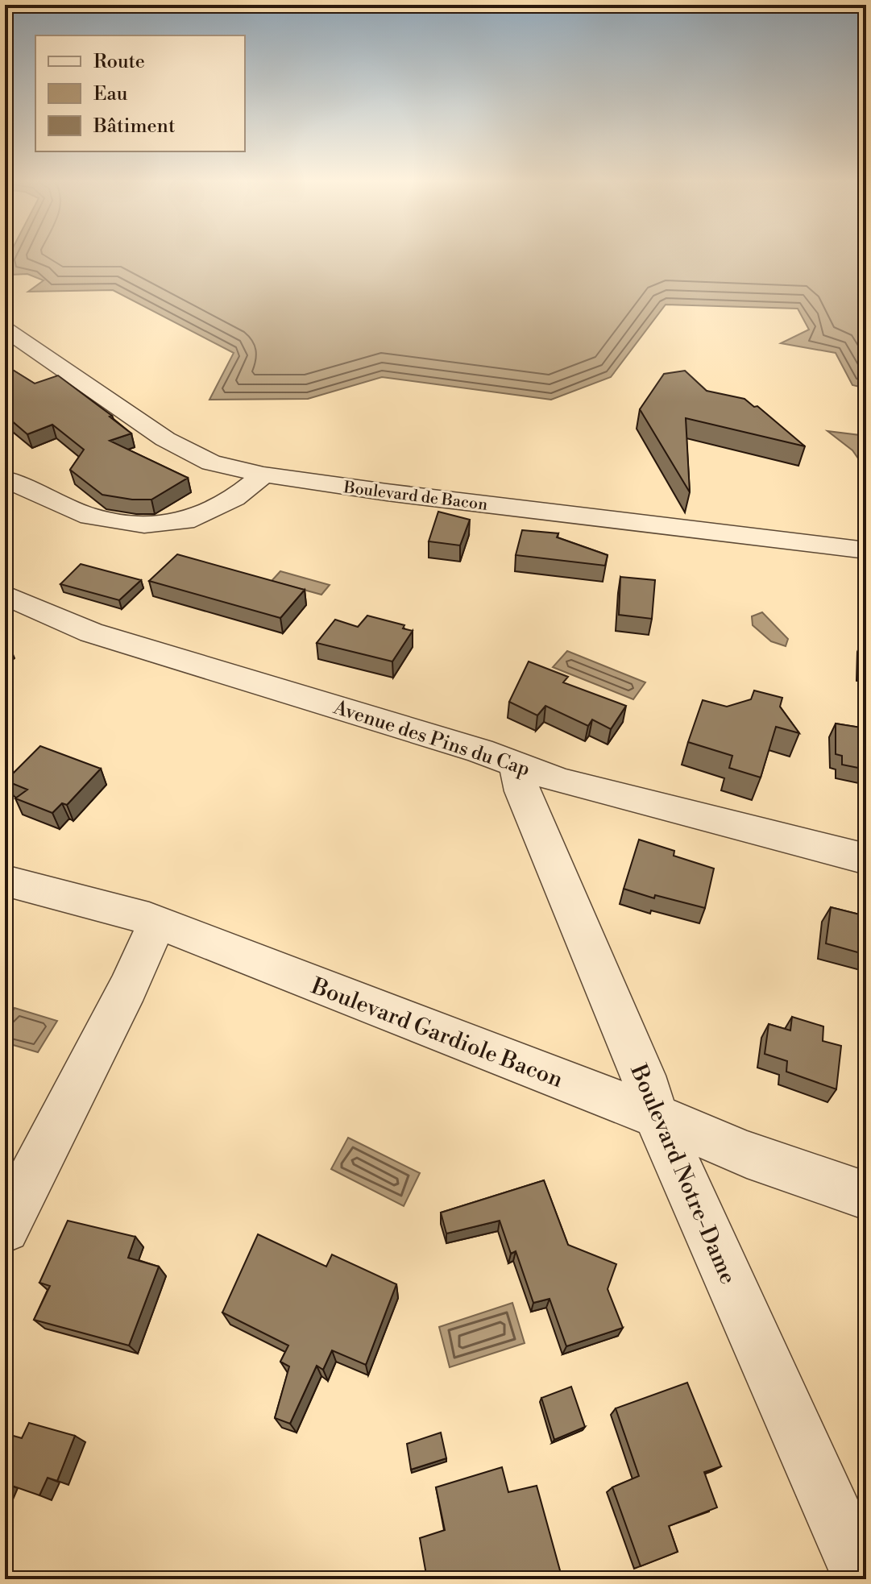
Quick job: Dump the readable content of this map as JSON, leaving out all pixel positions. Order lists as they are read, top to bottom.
{
  "streets": {
    "street": [
      "Boulevard de Bacon",
      "Avenue des Pins du Cap",
      "Boulevard Gardiole Bacon",
      "Boulevard Notre-Dame"
    ]
  },
  "crossings": [
    ["Avenue des Pins du Cap", "Boulevard Notre-Dame"],
    ["Boulevard Gardiole Bacon", "Boulevard Notre-Dame"]
  ],
  "legend": ["Route", "Eau", "Bâtiment"]
}
